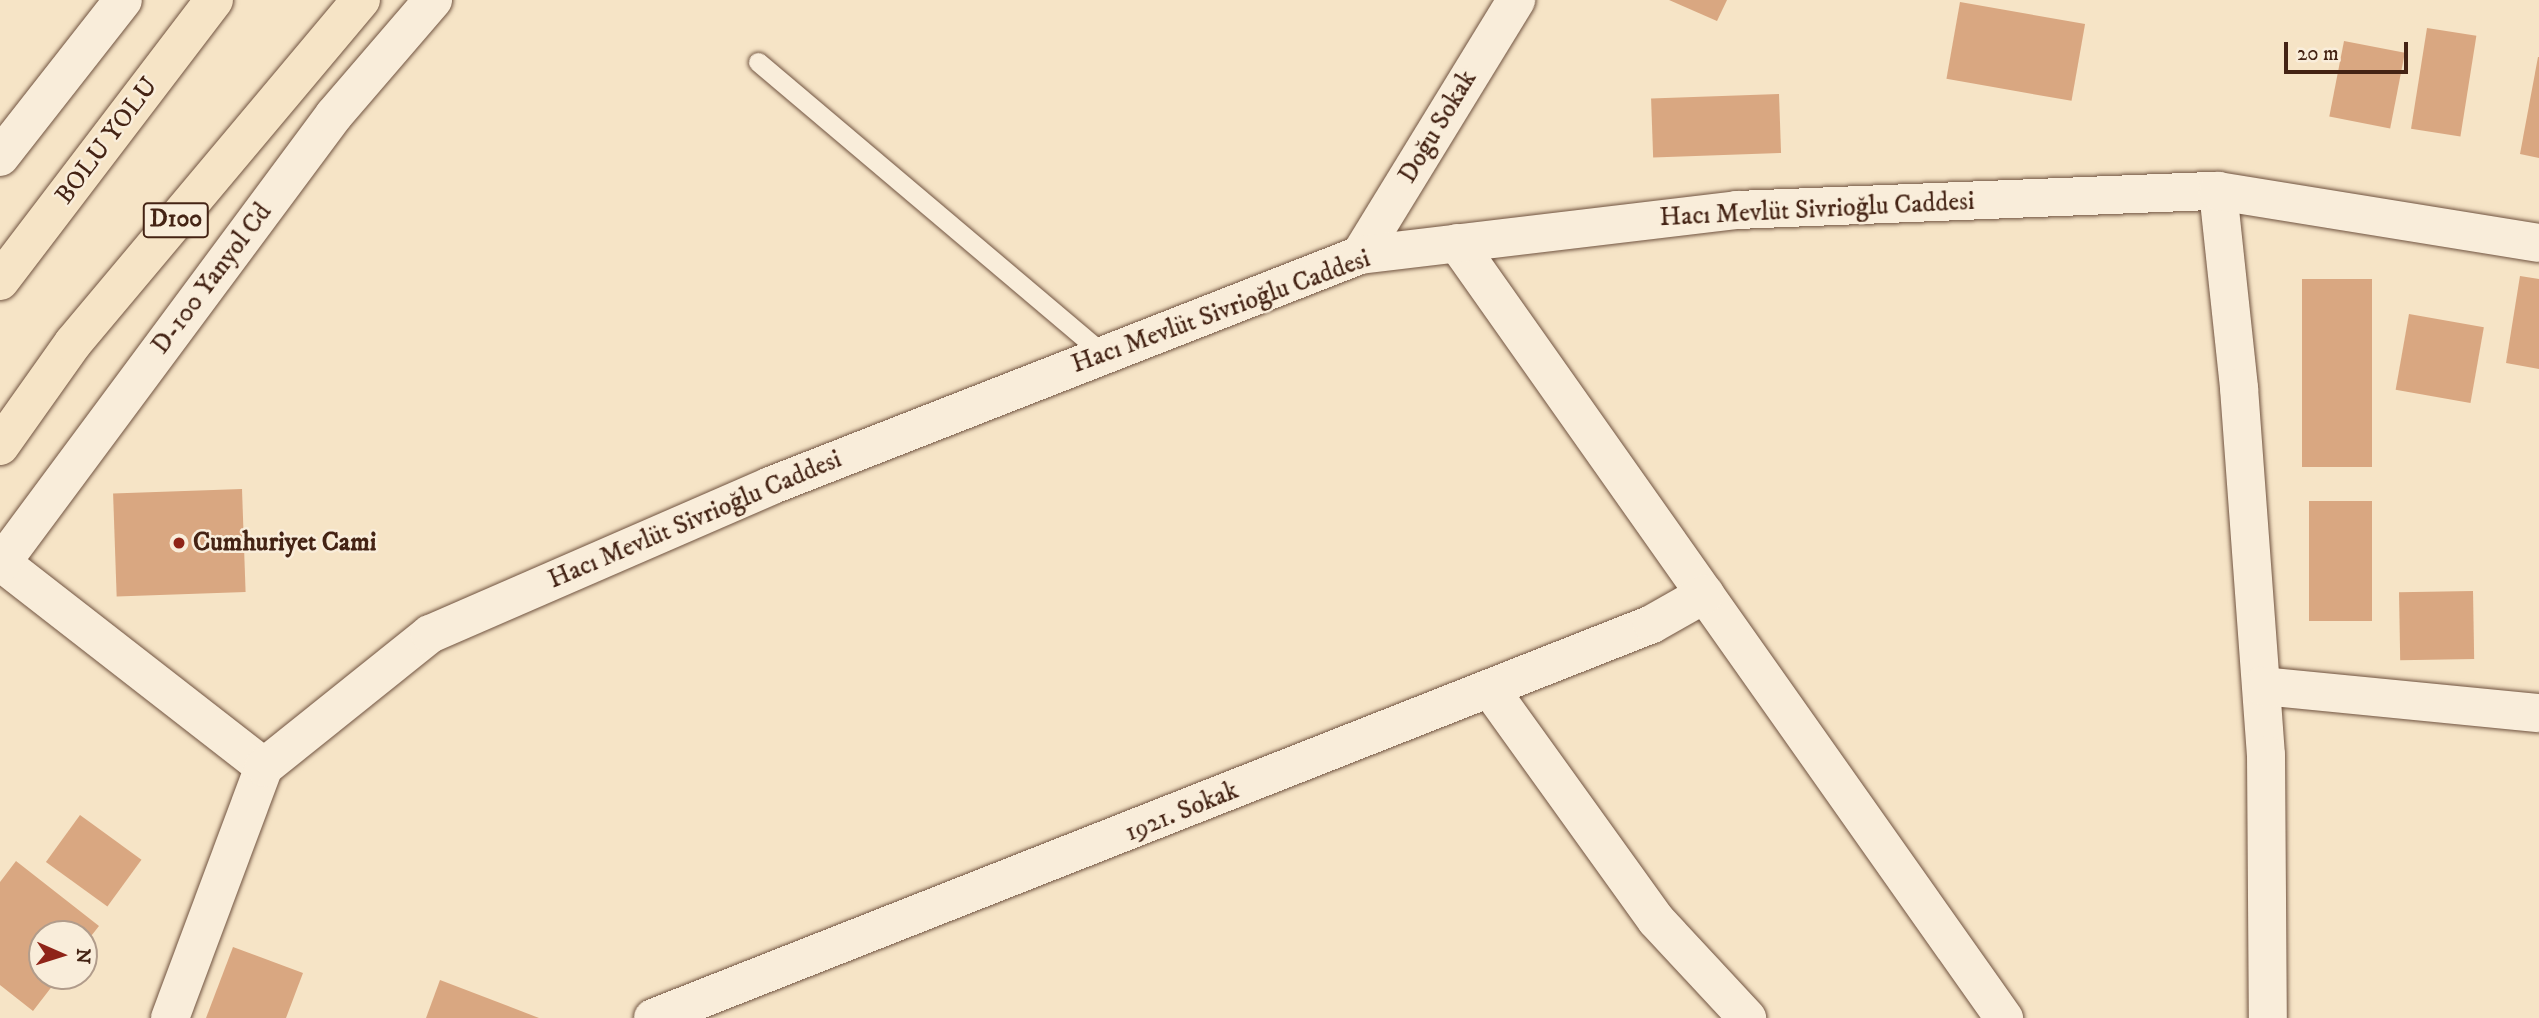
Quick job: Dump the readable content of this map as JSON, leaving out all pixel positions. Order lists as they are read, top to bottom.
{
  "streets": {
    "highway": ["BOLU YOLU", "D100"],
    "street": [
      "Doğu Sokak",
      "Hacı Mevlüt Sivrioğlu Caddesi",
      "D-100 Yanyol Cd",
      "1921. Sokak"
    ]
  },
  "crossings": [
    ["Doğu Sokak", "Hacı Mevlüt Sivrioğlu Caddesi"]
  ],
  "places": ["Cumhuriyet Cami"],
  "scale_bar": "20 m",
  "north": "right"
}
